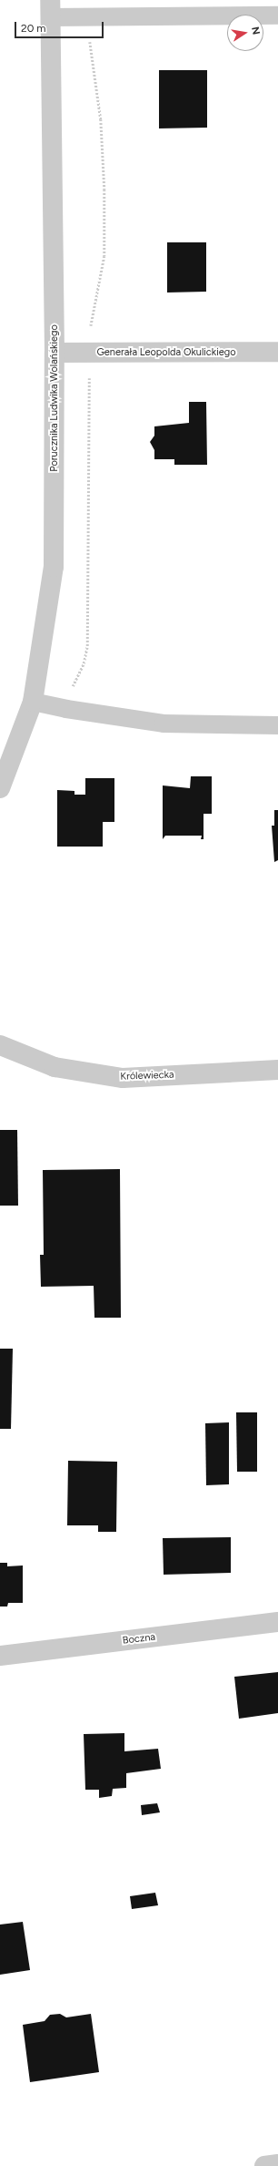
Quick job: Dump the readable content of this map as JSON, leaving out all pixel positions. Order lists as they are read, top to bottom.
{
  "streets": {
    "street": [
      "Generała Leopolda Okulickiego",
      "Porucznika Ludwika Wolańskiego",
      "Królewiecka",
      "Boczna"
    ]
  },
  "crossings": [
    ["Generała Leopolda Okulickiego", "Porucznika Ludwika Wolańskiego"]
  ],
  "scale_bar": "20 m",
  "north": "right"
}
